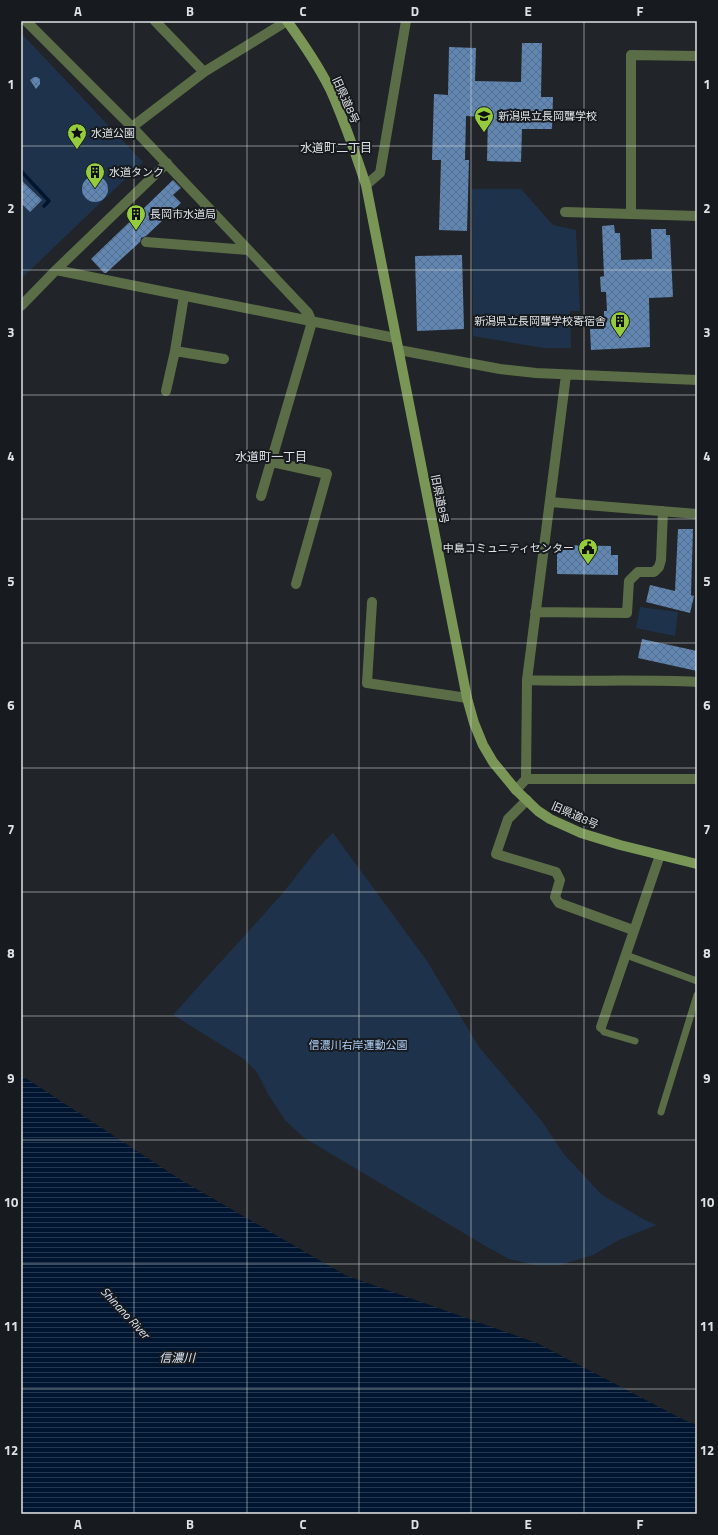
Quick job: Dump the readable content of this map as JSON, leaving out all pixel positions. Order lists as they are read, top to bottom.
{
  "streets": {
    "street": ["旧県道8号"]
  },
  "districts": ["水道町二丁目", "水道町一丁目"],
  "water": ["Shinano River", "信濃川"],
  "parks": ["信濃川右岸運動公園"],
  "places": {
    "school or university": ["新潟県立長岡聾学校"],
    "place": ["水道公園"],
    "building": ["水道タンク", "長岡市水道局", "新潟県立長岡聾学校寄宿舎"],
    "public building": ["中島コミュニティセンター"]
  },
  "grid": {
    "columns": [
      "A",
      "B",
      "C",
      "D",
      "E",
      "F"
    ],
    "rows": [
      "1",
      "2",
      "3",
      "4",
      "5",
      "6",
      "7",
      "8",
      "9",
      "10",
      "11",
      "12"
    ]
  }
}
